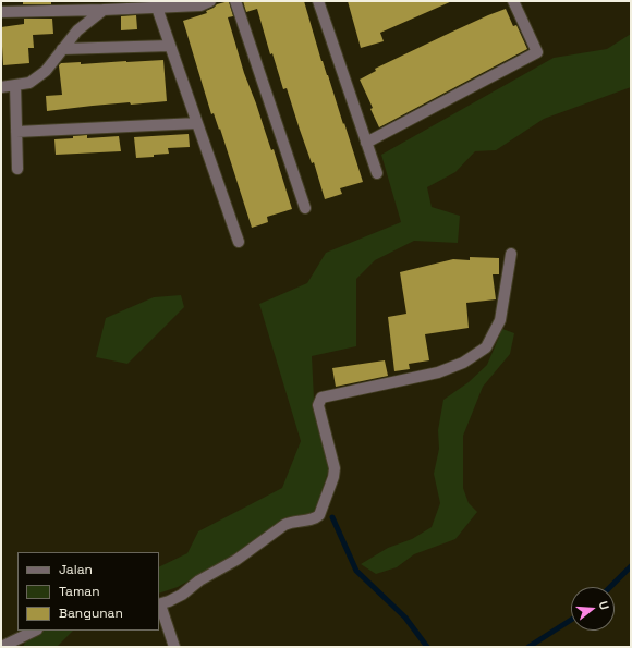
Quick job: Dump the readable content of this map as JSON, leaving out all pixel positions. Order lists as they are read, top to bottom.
{
  "legend": ["Jalan", "Taman", "Bangunan"],
  "north": "right"
}
